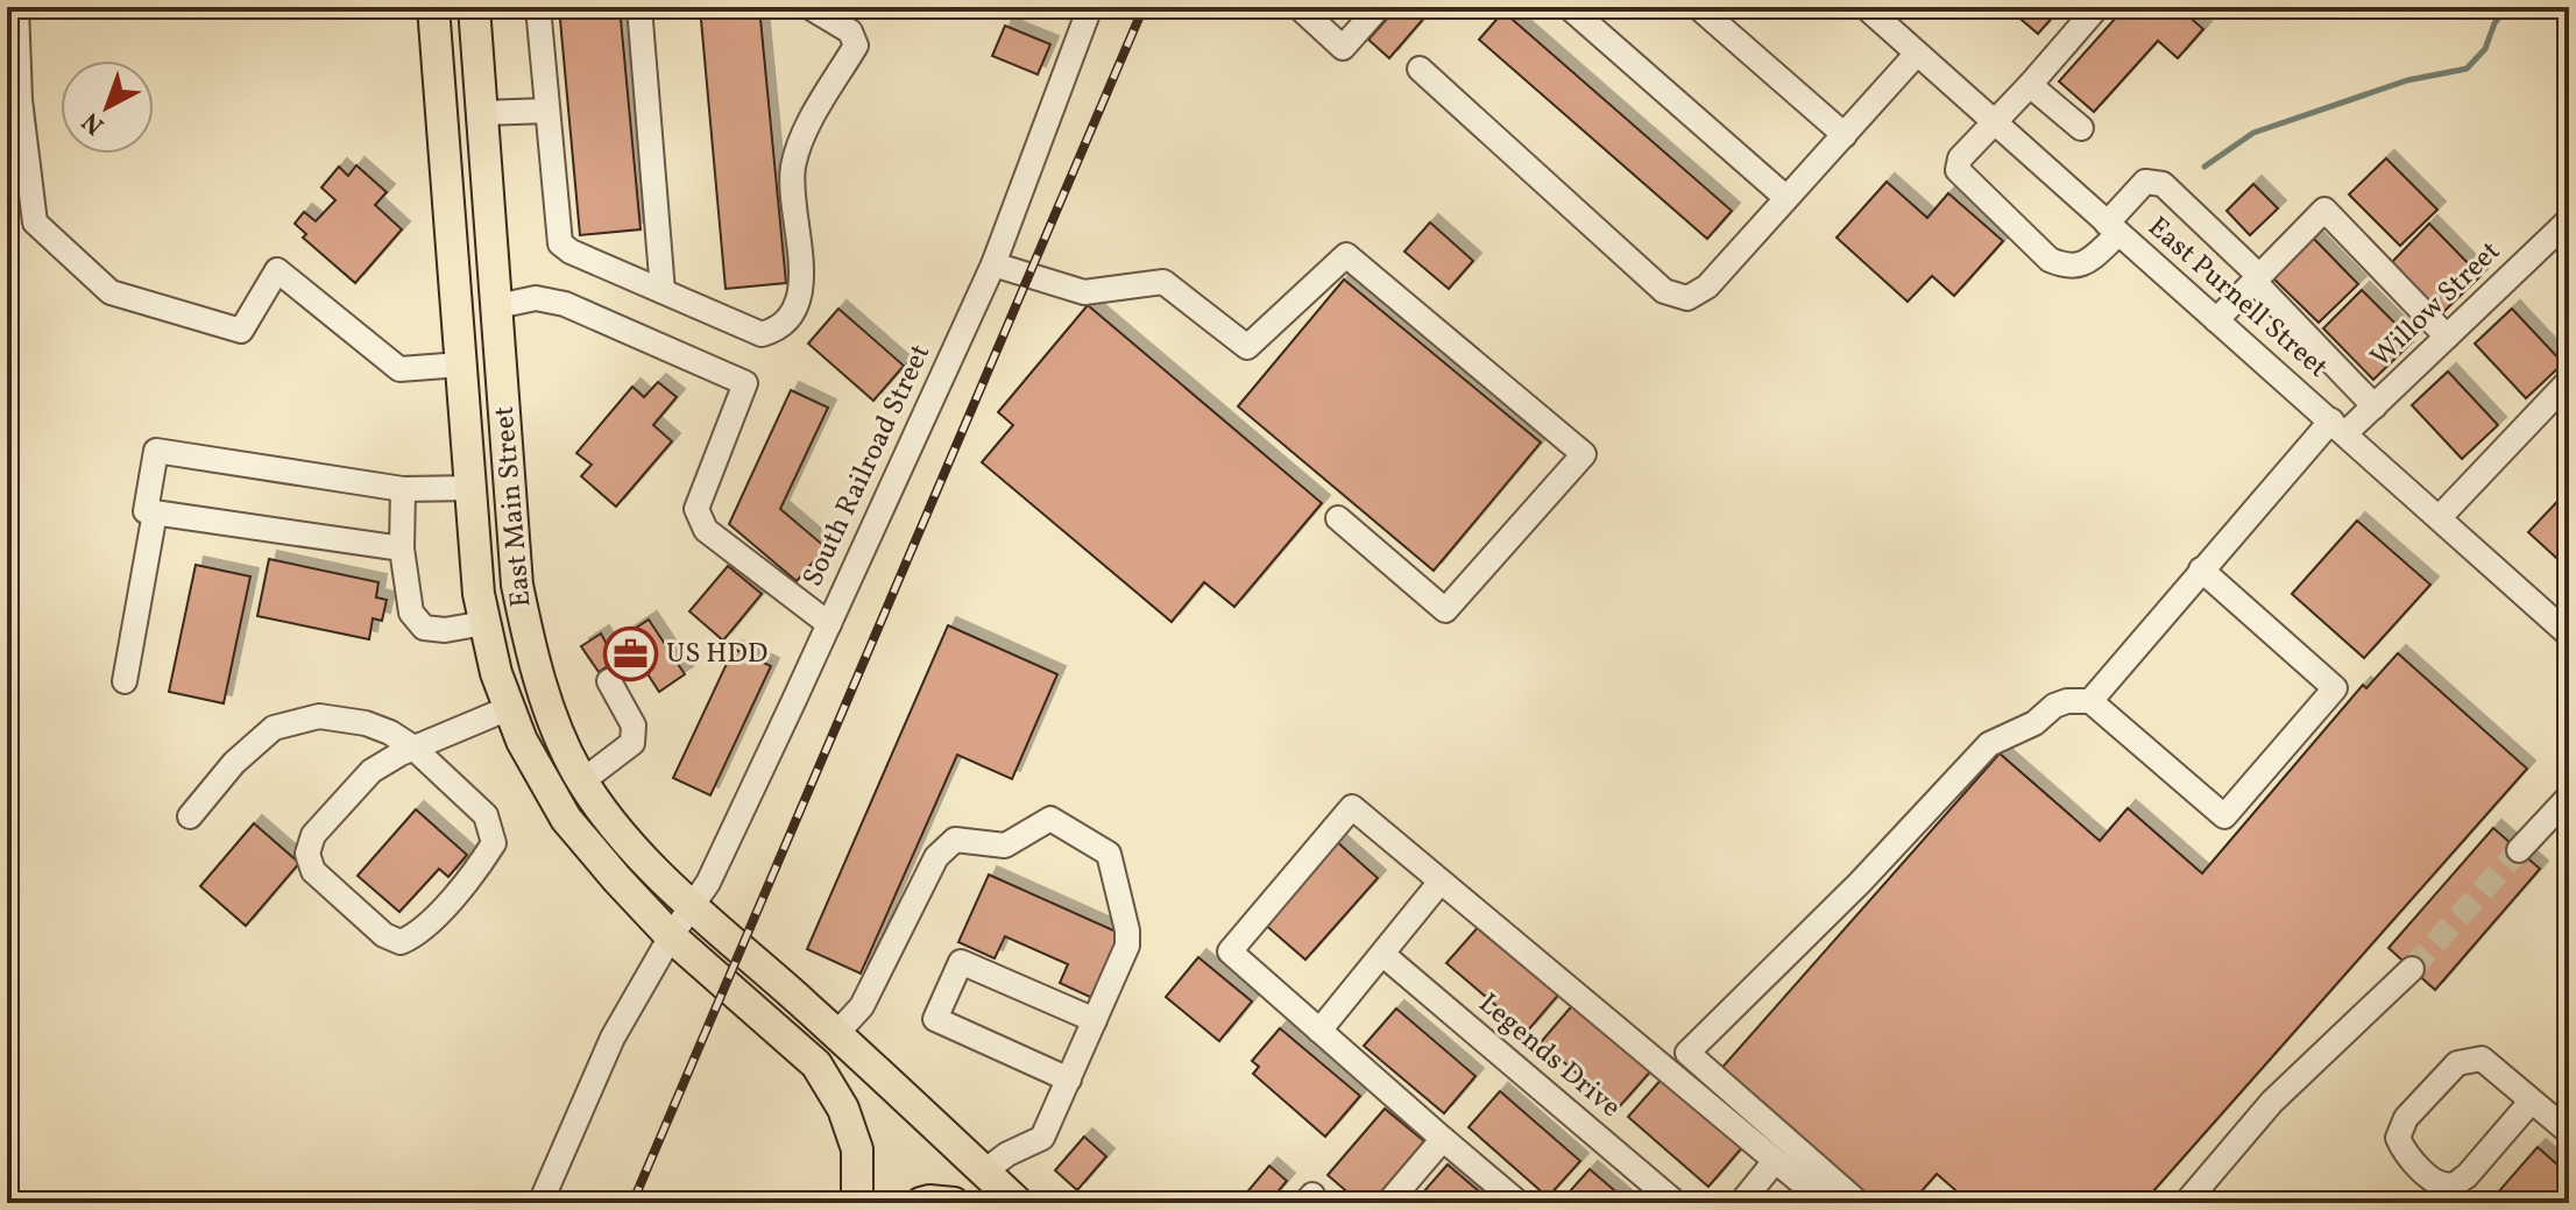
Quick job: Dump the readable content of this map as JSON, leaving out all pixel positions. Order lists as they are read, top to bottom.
{
  "streets": {
    "main road": ["East Main Street"],
    "street": [
      "East Purnell Street",
      "Willow Street",
      "South Railroad Street",
      "Legends Drive"
    ]
  },
  "crossings": [
    ["East Purnell Street", "Willow Street"],
    ["South Railroad Street", "East Main Street"]
  ],
  "places": {
    "office": ["US HDD"]
  },
  "north": "bottom left"
}
